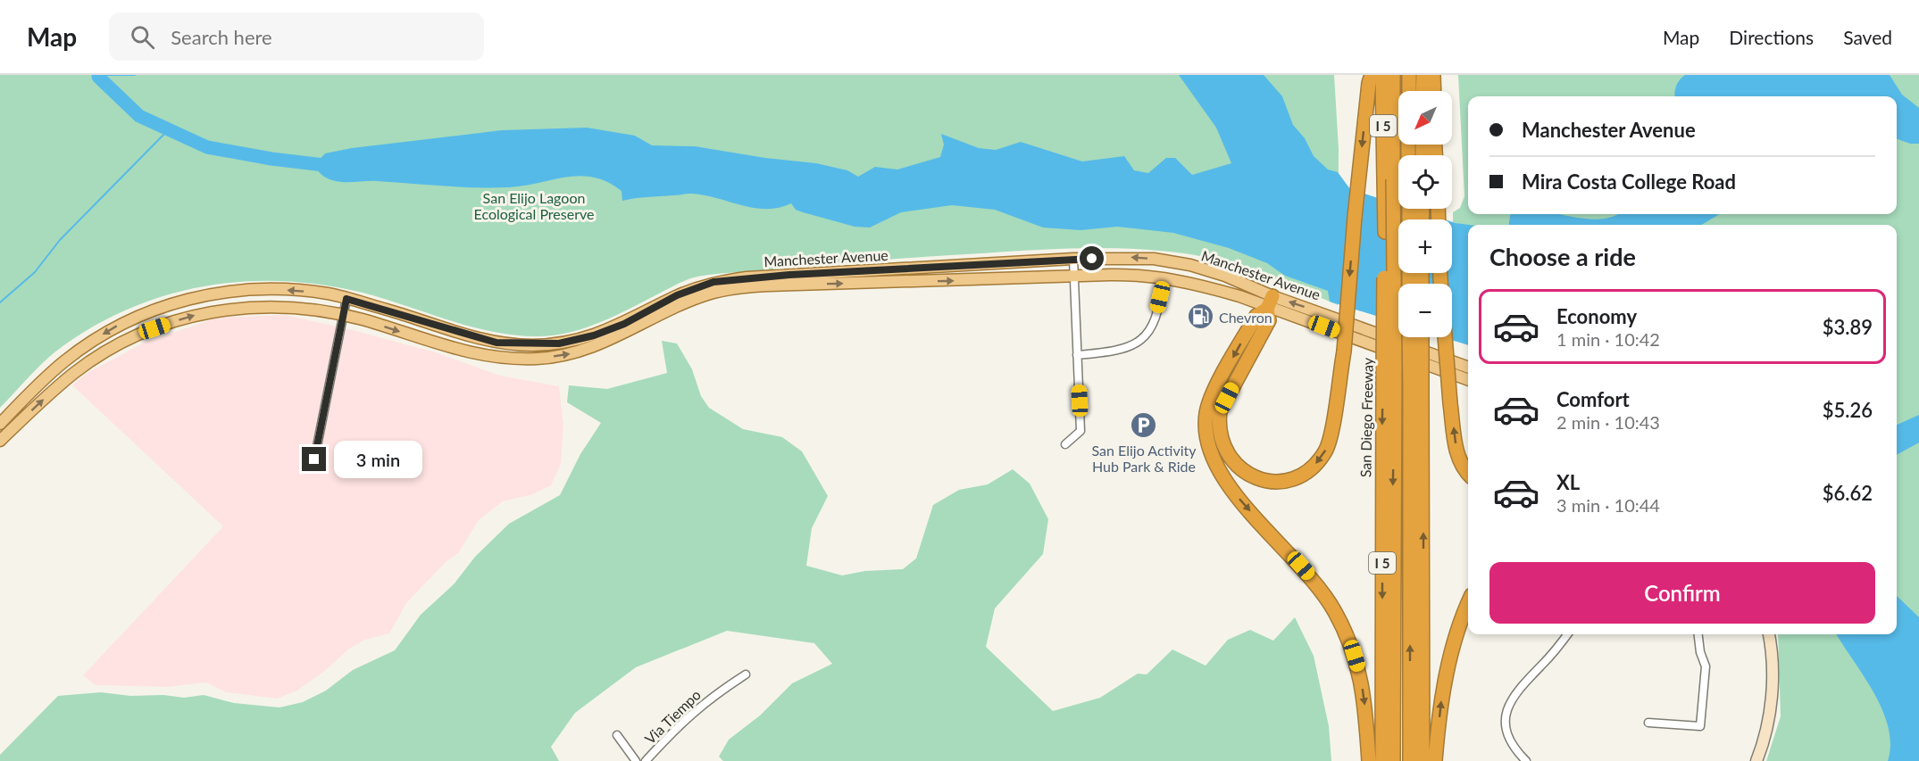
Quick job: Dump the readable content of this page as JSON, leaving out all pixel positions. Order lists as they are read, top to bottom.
{
  "streets": {
    "highway": ["I 5", "San Diego Freeway"],
    "main road": ["Manchester Avenue"],
    "street": ["Via Tiempo"]
  },
  "parks": ["San Elijo Lagoon Ecological Preserve"],
  "places": {
    "fuel station": ["Chevron"],
    "parking": ["San Elijo Activity Hub Park & Ride"]
  },
  "north": "bottom left",
  "page": {
    "header": "Map",
    "search": "Search here",
    "nav": ["Map", "Directions", "Saved"],
    "map_buttons": ["+", "−"],
    "banner": ["Manchester Avenue", "Mira Costa College Road"],
    "heading": "Choose a ride",
    "list": [
      {
        "name": "Economy",
        "note": "1 min · 10:42",
        "value": "$3.89"
      },
      {
        "name": "Comfort",
        "note": "2 min · 10:43",
        "value": "$5.26"
      },
      {
        "name": "XL",
        "note": "3 min · 10:44",
        "value": "$6.62"
      }
    ],
    "bubble": "3 min",
    "buttons": "Confirm"
  }
}
